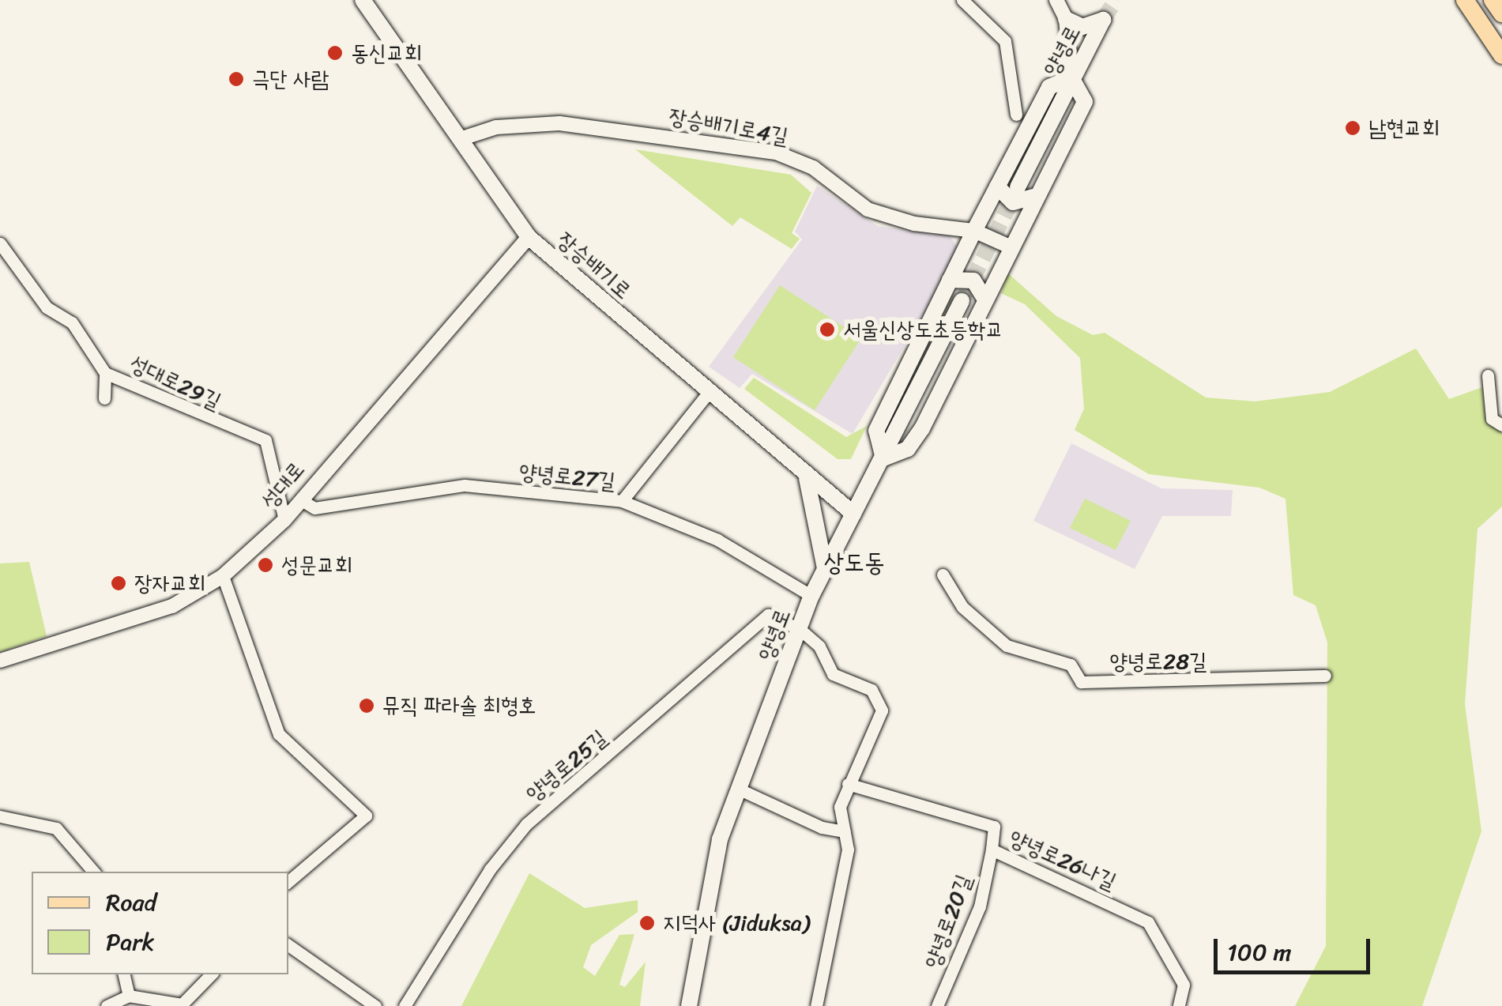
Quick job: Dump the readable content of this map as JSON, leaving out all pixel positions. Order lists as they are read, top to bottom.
{
  "streets": {
    "main road": ["양녕로", "장승배기로"],
    "street": [
      "장승배기로4길",
      "성대로29길",
      "양녕로27길",
      "성대로",
      "양녕로28길",
      "양녕로25길",
      "양녕로26나길",
      "양녕로20길"
    ]
  },
  "crossings": [
    ["양녕로", "장승배기로"],
    ["양녕로", "양녕로27길"],
    ["양녕로", "양녕로25길"],
    ["장승배기로4길", "장승배기로"],
    ["장승배기로", "성대로"],
    ["성대로29길", "성대로"],
    ["양녕로27길", "성대로"],
    ["양녕로26나길", "양녕로20길"]
  ],
  "districts": ["상도동"],
  "places": [
    "동신교회",
    "극단 사람",
    "남현교회",
    "서울신상도초등학교",
    "성문교회",
    "장자교회",
    "뮤직 파라솔 최형호",
    "지덕사 (Jiduksa)"
  ],
  "legend": ["Road", "Park"],
  "scale_bar": "100 m"
}
